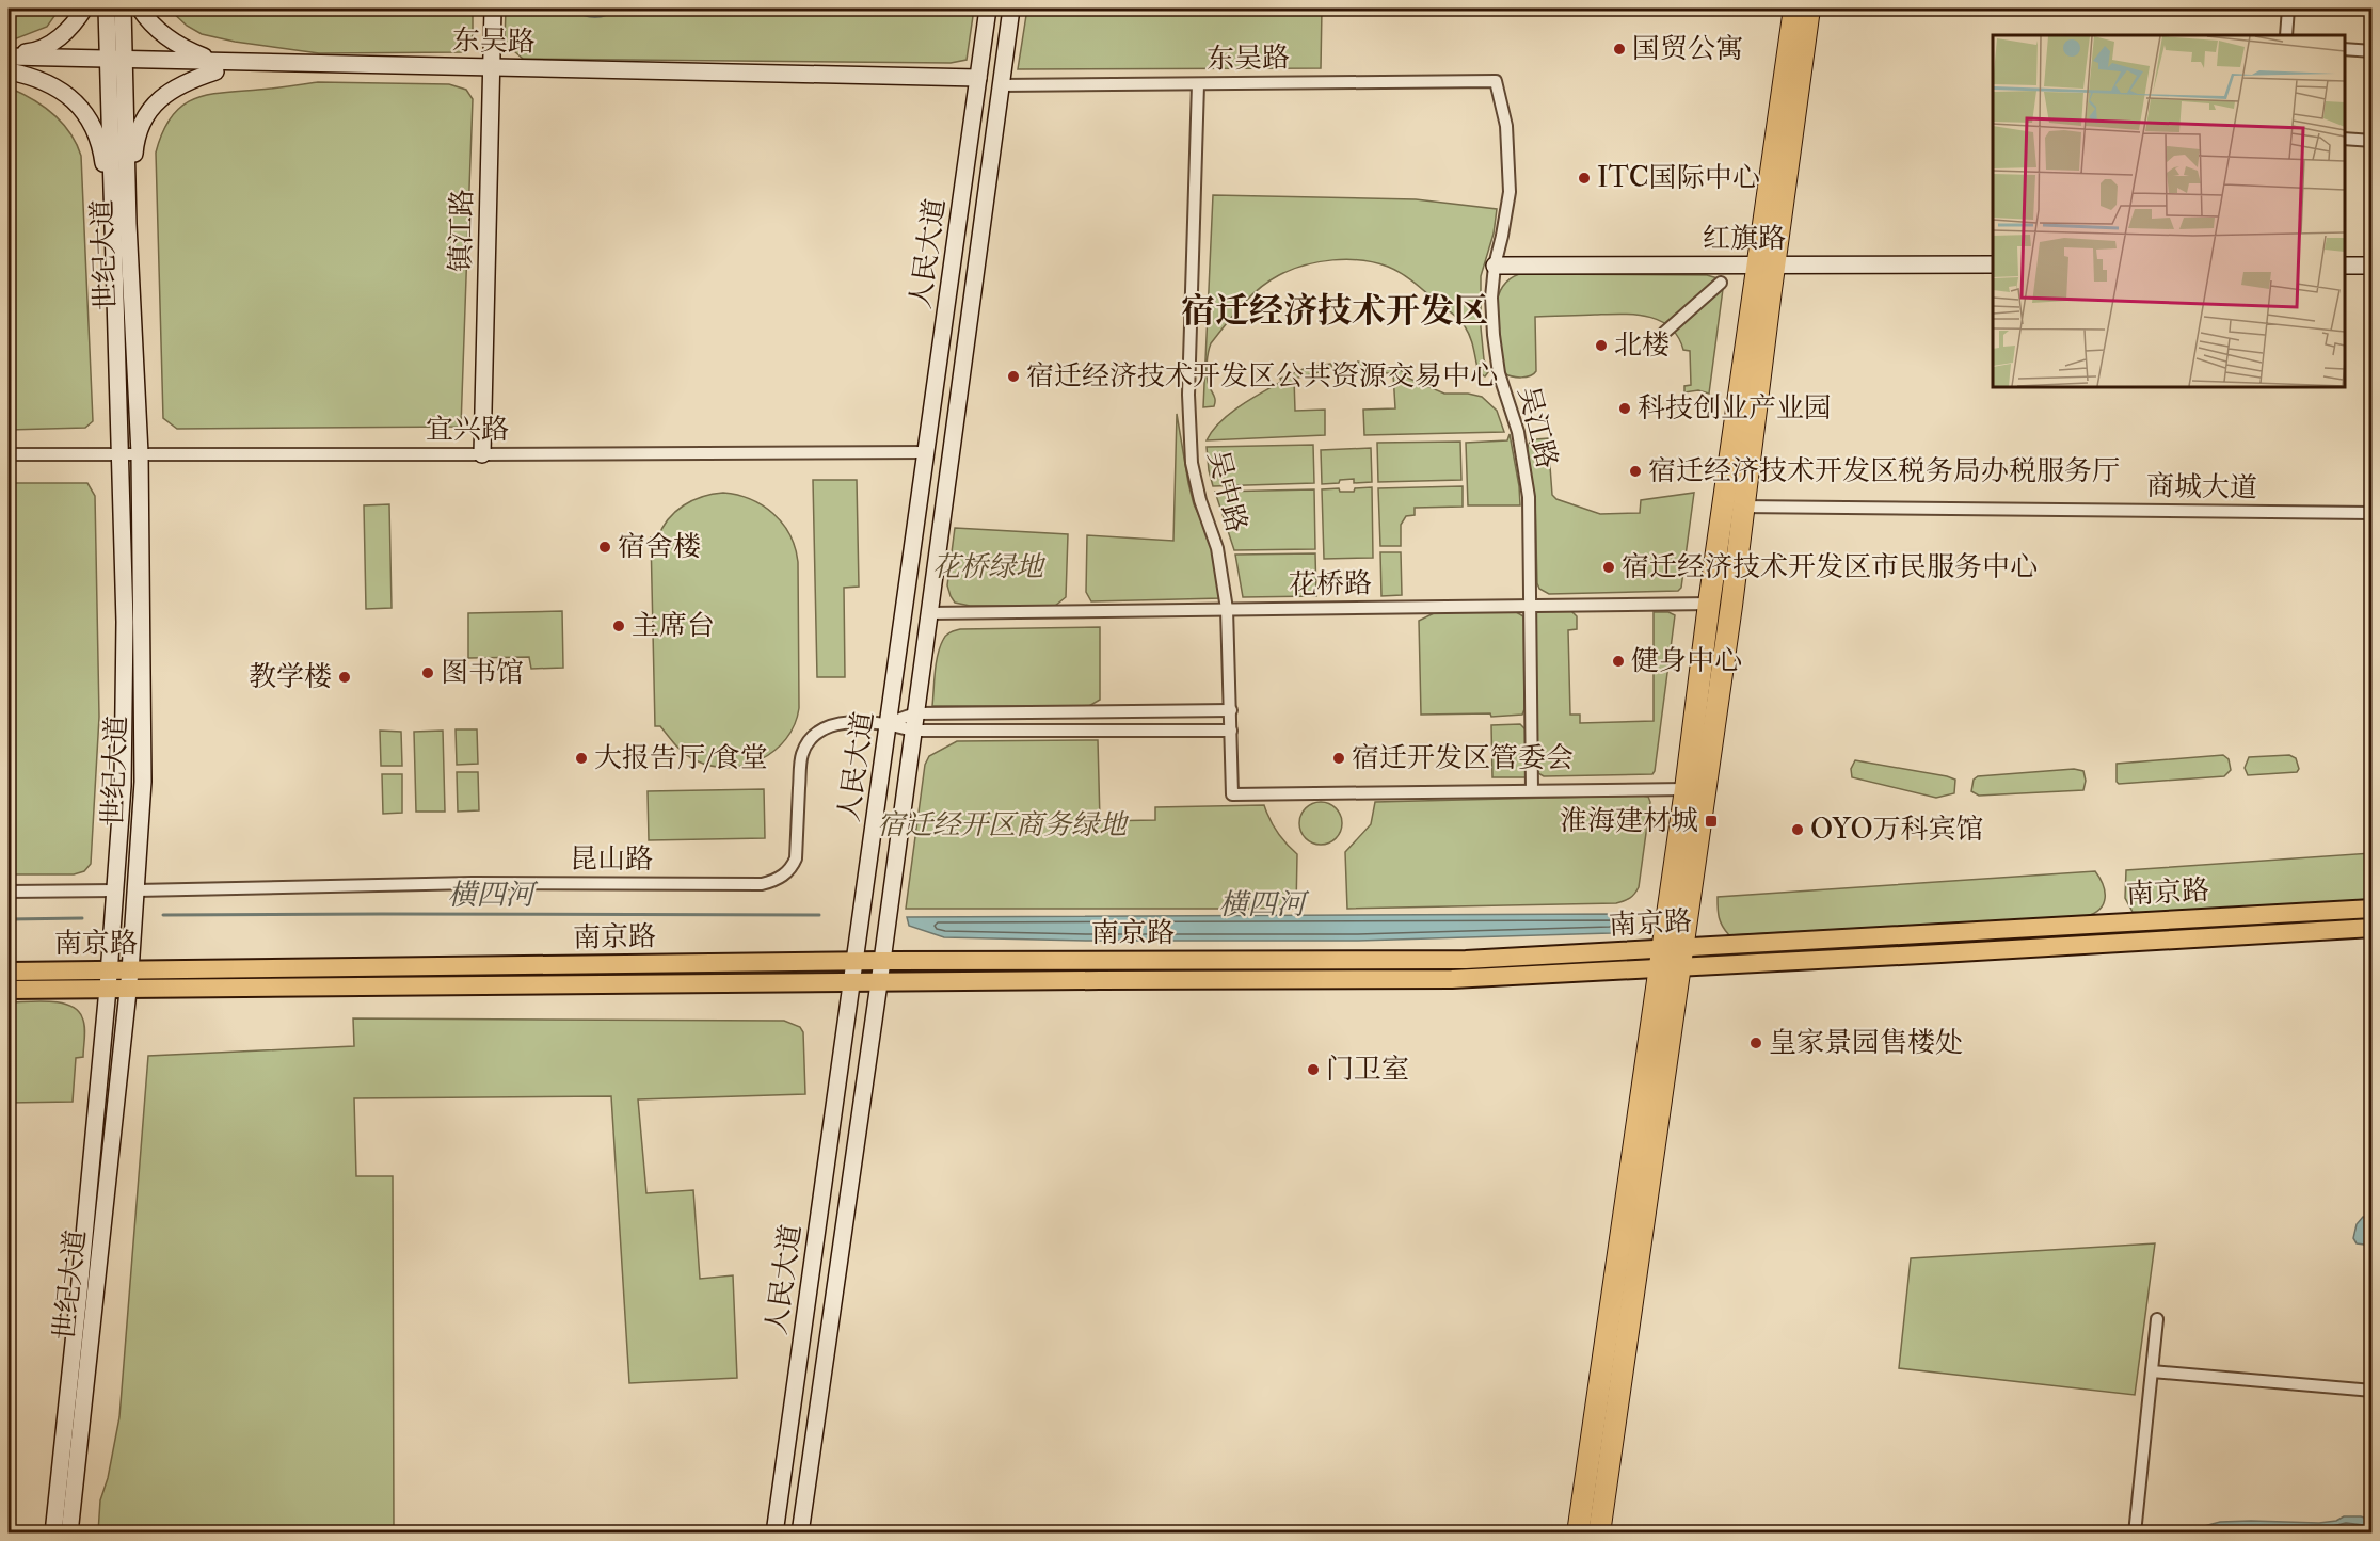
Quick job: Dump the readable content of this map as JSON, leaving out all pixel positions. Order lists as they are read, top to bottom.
{
  "streets": {
    "main road": ["南京路"],
    "street": [
      "东吴路",
      "镇江路",
      "红旗路",
      "人民大道",
      "世纪大道",
      "吴江路",
      "宜兴路",
      "商城大道",
      "吴中路",
      "花桥路",
      "昆山路"
    ]
  },
  "crossings": [
    ["东吴路", "镇江路"],
    ["东吴路", "人民大道"],
    ["东吴路", "世纪大道"],
    ["东吴路", "吴江路"],
    ["东吴路", "吴中路"],
    ["镇江路", "宜兴路"],
    ["红旗路", "吴江路"],
    ["人民大道", "宜兴路"],
    ["人民大道", "花桥路"],
    ["人民大道", "昆山路"],
    ["人民大道", "南京路"],
    ["世纪大道", "宜兴路"],
    ["世纪大道", "昆山路"],
    ["世纪大道", "南京路"],
    ["吴江路", "吴中路"],
    ["吴江路", "花桥路"],
    ["吴中路", "花桥路"]
  ],
  "districts": ["宿迁经济技术开发区"],
  "water": ["横四河"],
  "parks": ["花桥绿地", "宿迁经开区商务绿地"],
  "places": {
    "other": [
      "国贸公寓",
      "ITC国际中心",
      "北楼",
      "宿迁经济技术开发区公共资源交易中心",
      "科技创业产业园",
      "宿迁经济技术开发区税务局办税服务厅",
      "宿舍楼",
      "宿迁经济技术开发区市民服务中心",
      "主席台",
      "健身中心",
      "图书馆",
      "教学楼",
      "大报告厅/食堂",
      "宿迁开发区管委会",
      "OYO万科宾馆",
      "皇家景园售楼处",
      "门卫室"
    ],
    "transit": ["淮海建材城"]
  }
}
